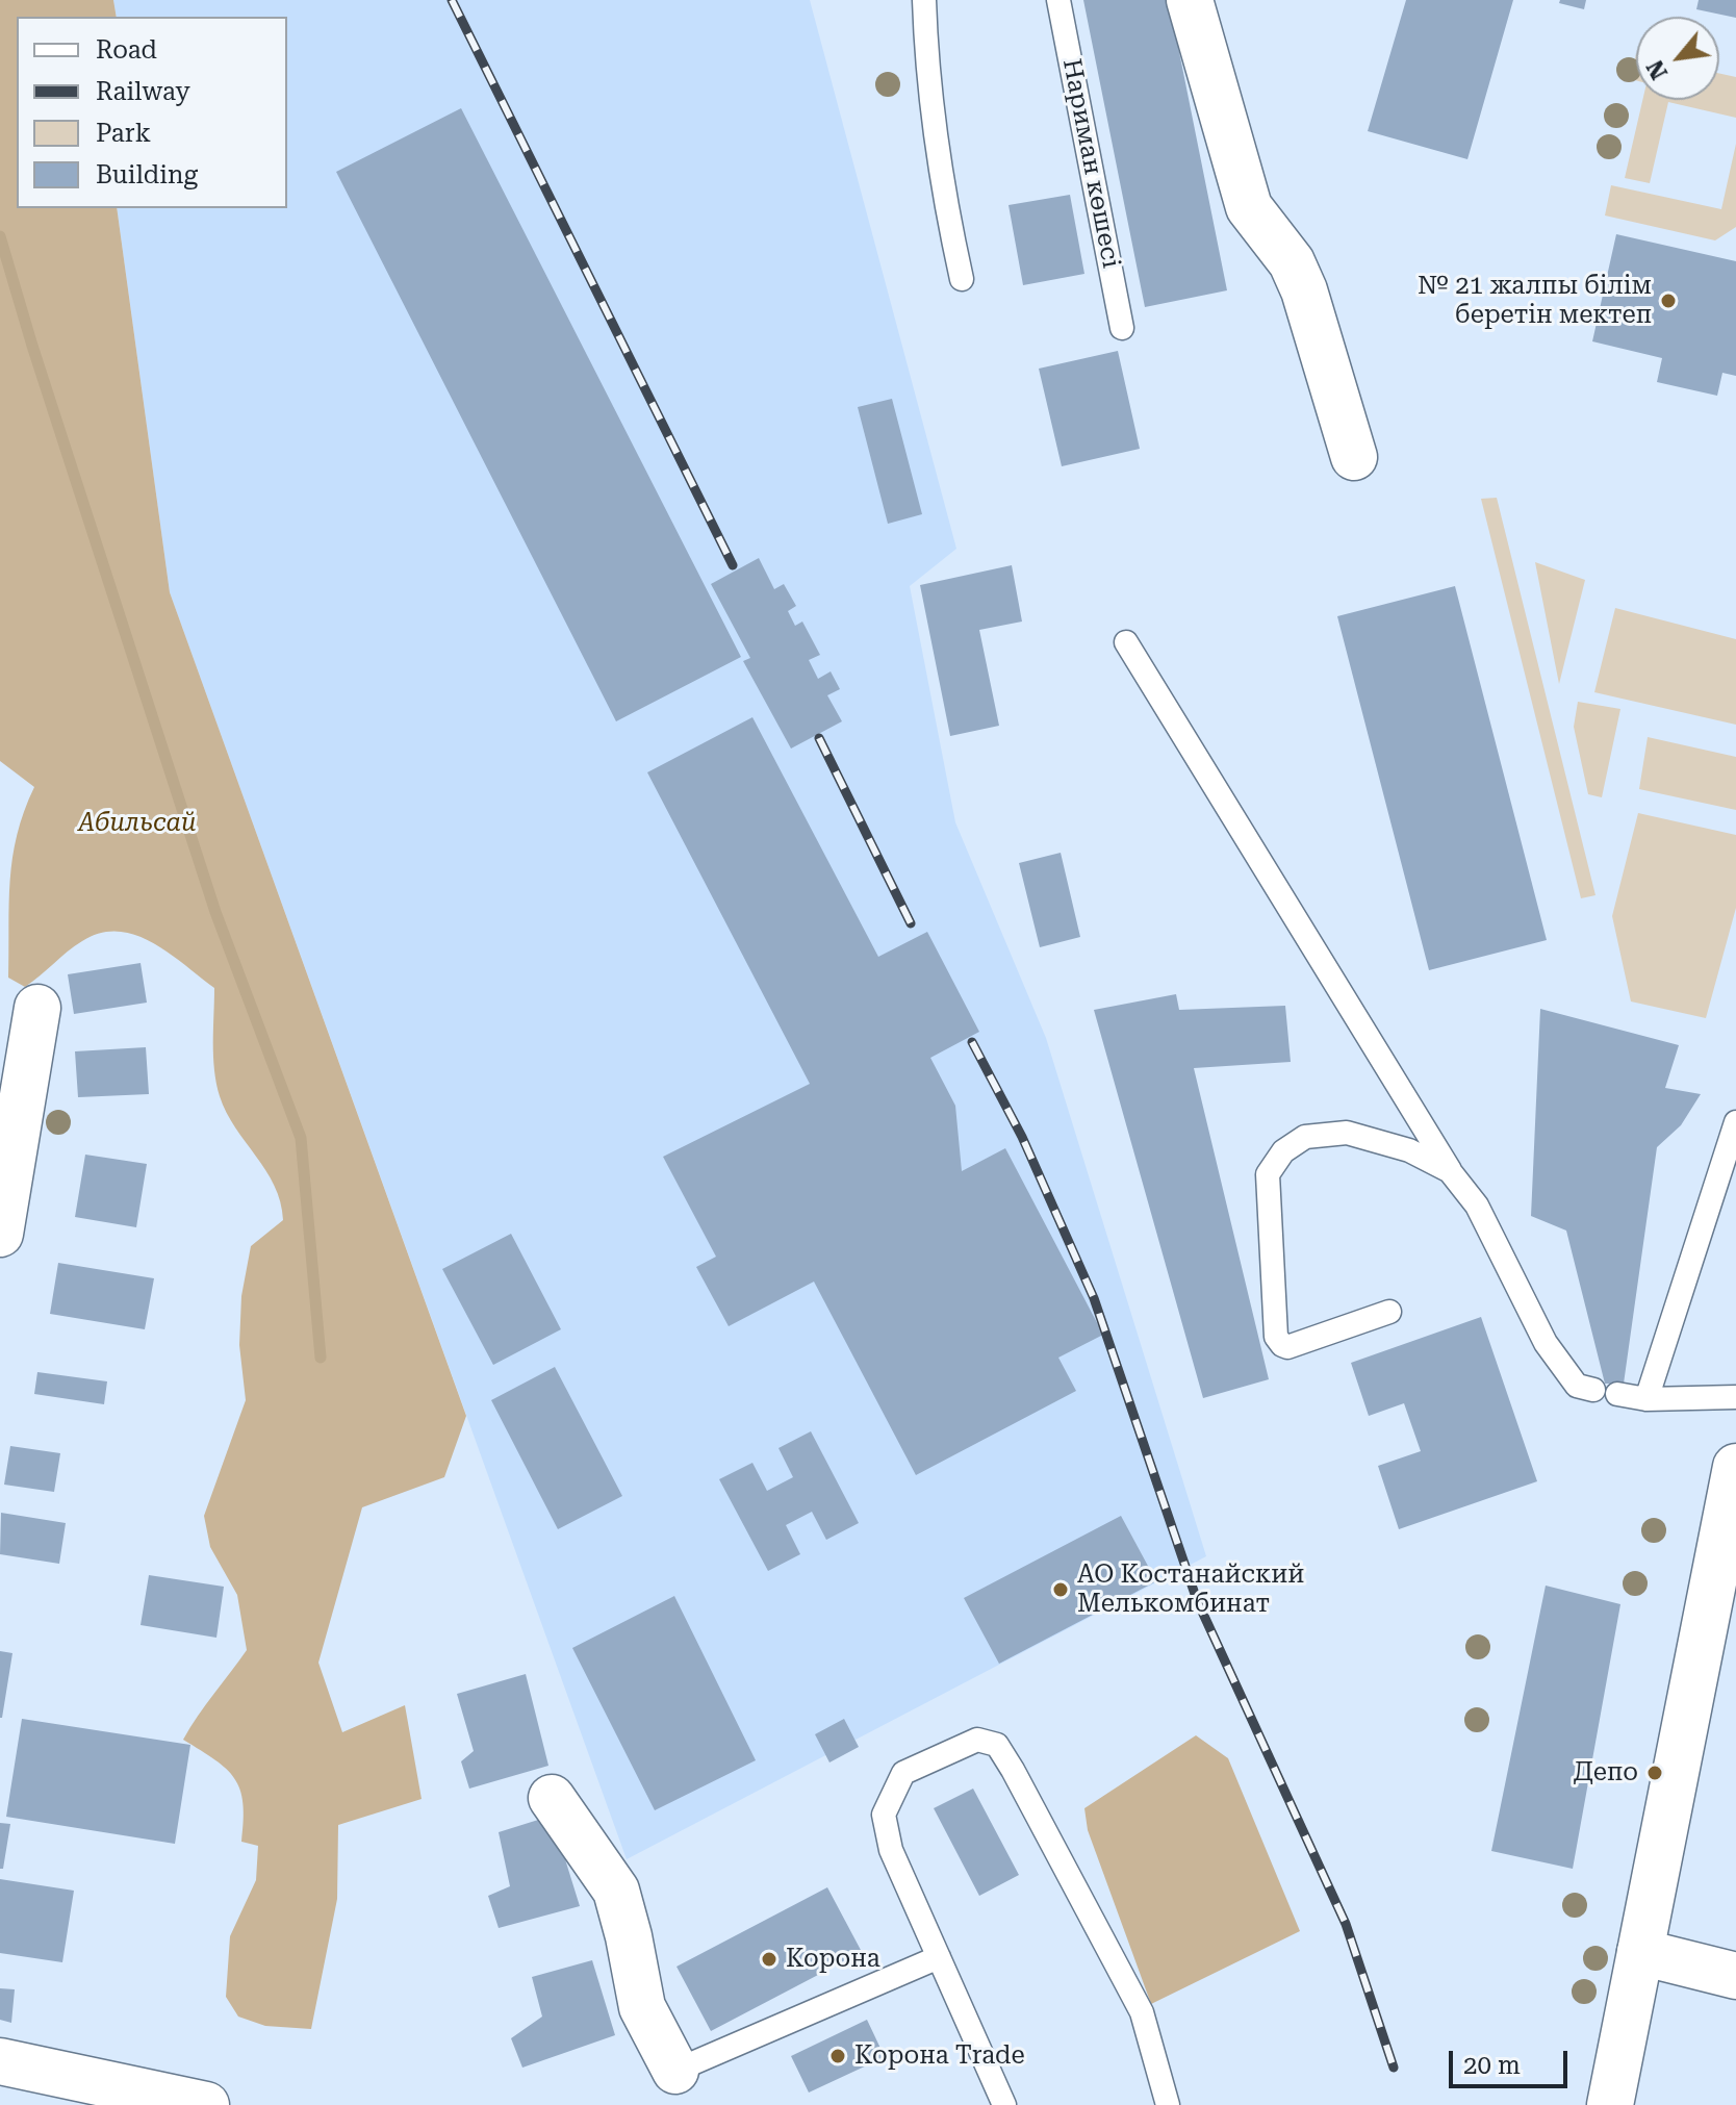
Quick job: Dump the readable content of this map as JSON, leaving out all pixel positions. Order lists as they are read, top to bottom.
{
  "streets": {
    "lane": ["Нариман көшесі"]
  },
  "parks": ["Абильсай"],
  "places": [
    "№ 21 жалпы білім беретін мектеп",
    "АО Костанайский Мелькомбинат",
    "Депо",
    "Корона",
    "Корона Trade"
  ],
  "legend": [
    "Road",
    "Railway",
    "Park",
    "Building"
  ],
  "scale_bar": "20 m",
  "north": "bottom left"
}
